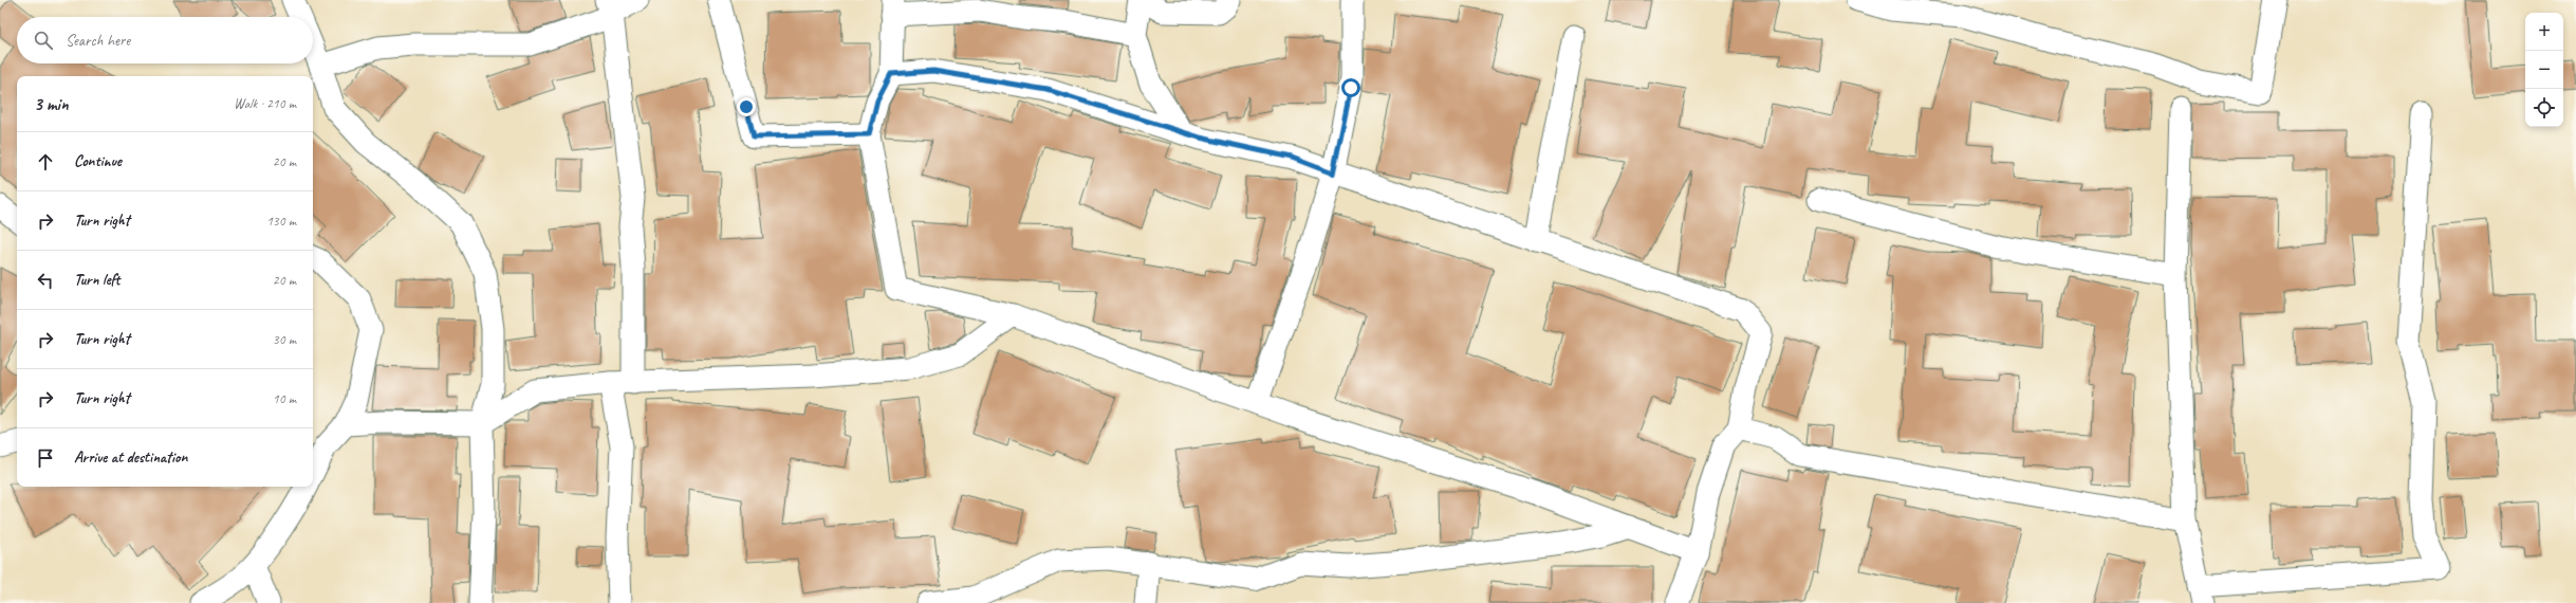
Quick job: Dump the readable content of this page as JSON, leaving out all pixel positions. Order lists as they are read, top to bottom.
{
  "page": {
    "map_buttons": ["+", "−"],
    "search": "Search here",
    "heading": ["3 min", "Walk · 210 m"],
    "list": [
      ["Continue", "20 m"],
      ["Turn right", "130 m"],
      ["Turn left", "20 m"],
      ["Turn right", "30 m"],
      ["Turn right", "10 m"],
      "Arrive at destination"
    ]
  }
}
